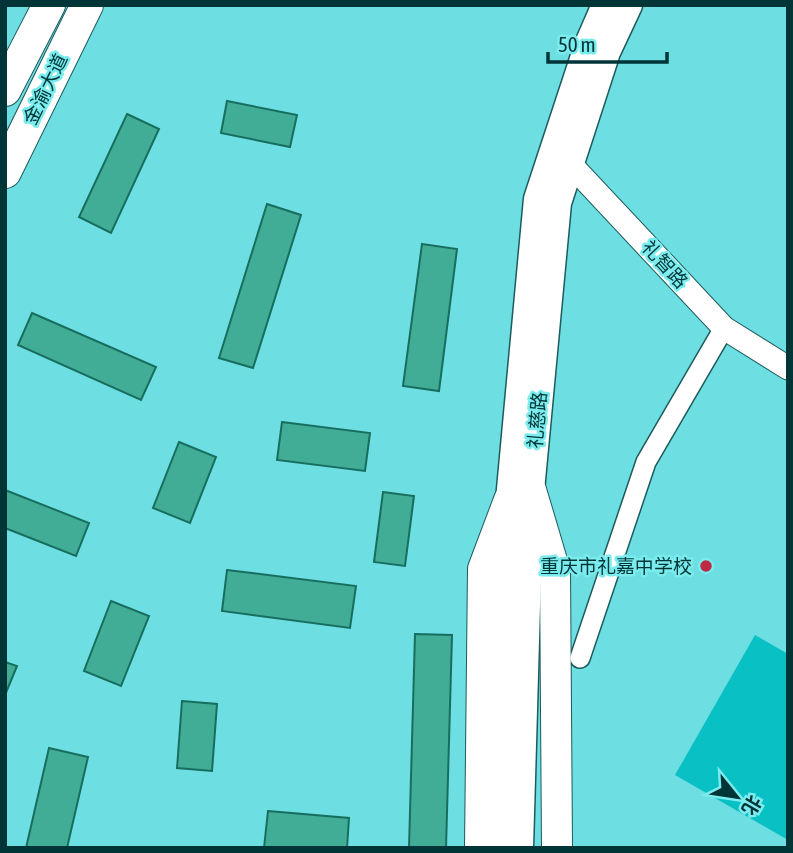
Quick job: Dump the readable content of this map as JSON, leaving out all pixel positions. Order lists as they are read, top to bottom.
{
  "streets": {
    "highway": ["金渝大道"],
    "main road": ["礼慈路"],
    "street": ["礼智路"]
  },
  "crossings": [
    ["礼智路", "礼慈路"]
  ],
  "places": ["重庆市礼嘉中学校"],
  "scale_bar": "50 m",
  "north": "bottom right"
}
